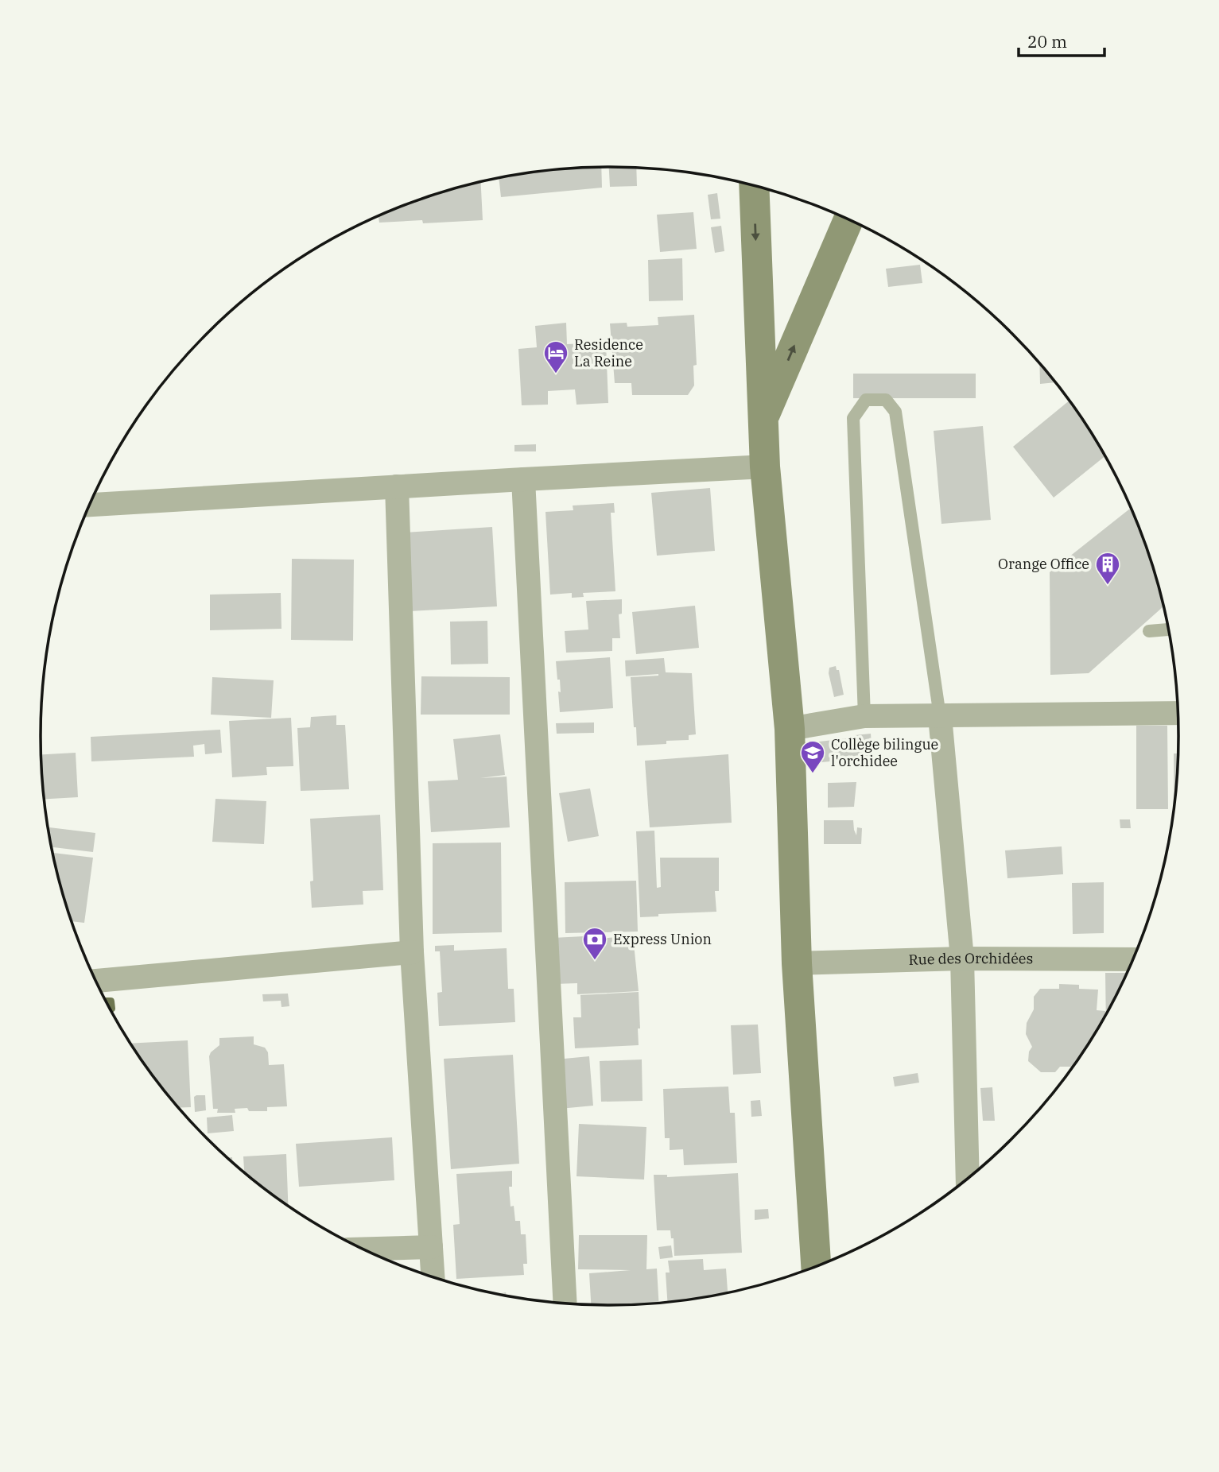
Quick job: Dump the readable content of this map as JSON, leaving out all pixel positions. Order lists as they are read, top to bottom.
{
  "streets": {
    "street": ["Rue des Orchidées"]
  },
  "places": {
    "hotel": ["Residence La Reine"],
    "building": ["Orange Office"],
    "school or university": ["Collège bilingue l'orchidee"],
    "bank": ["Express Union"]
  },
  "scale_bar": "20 m"
}
